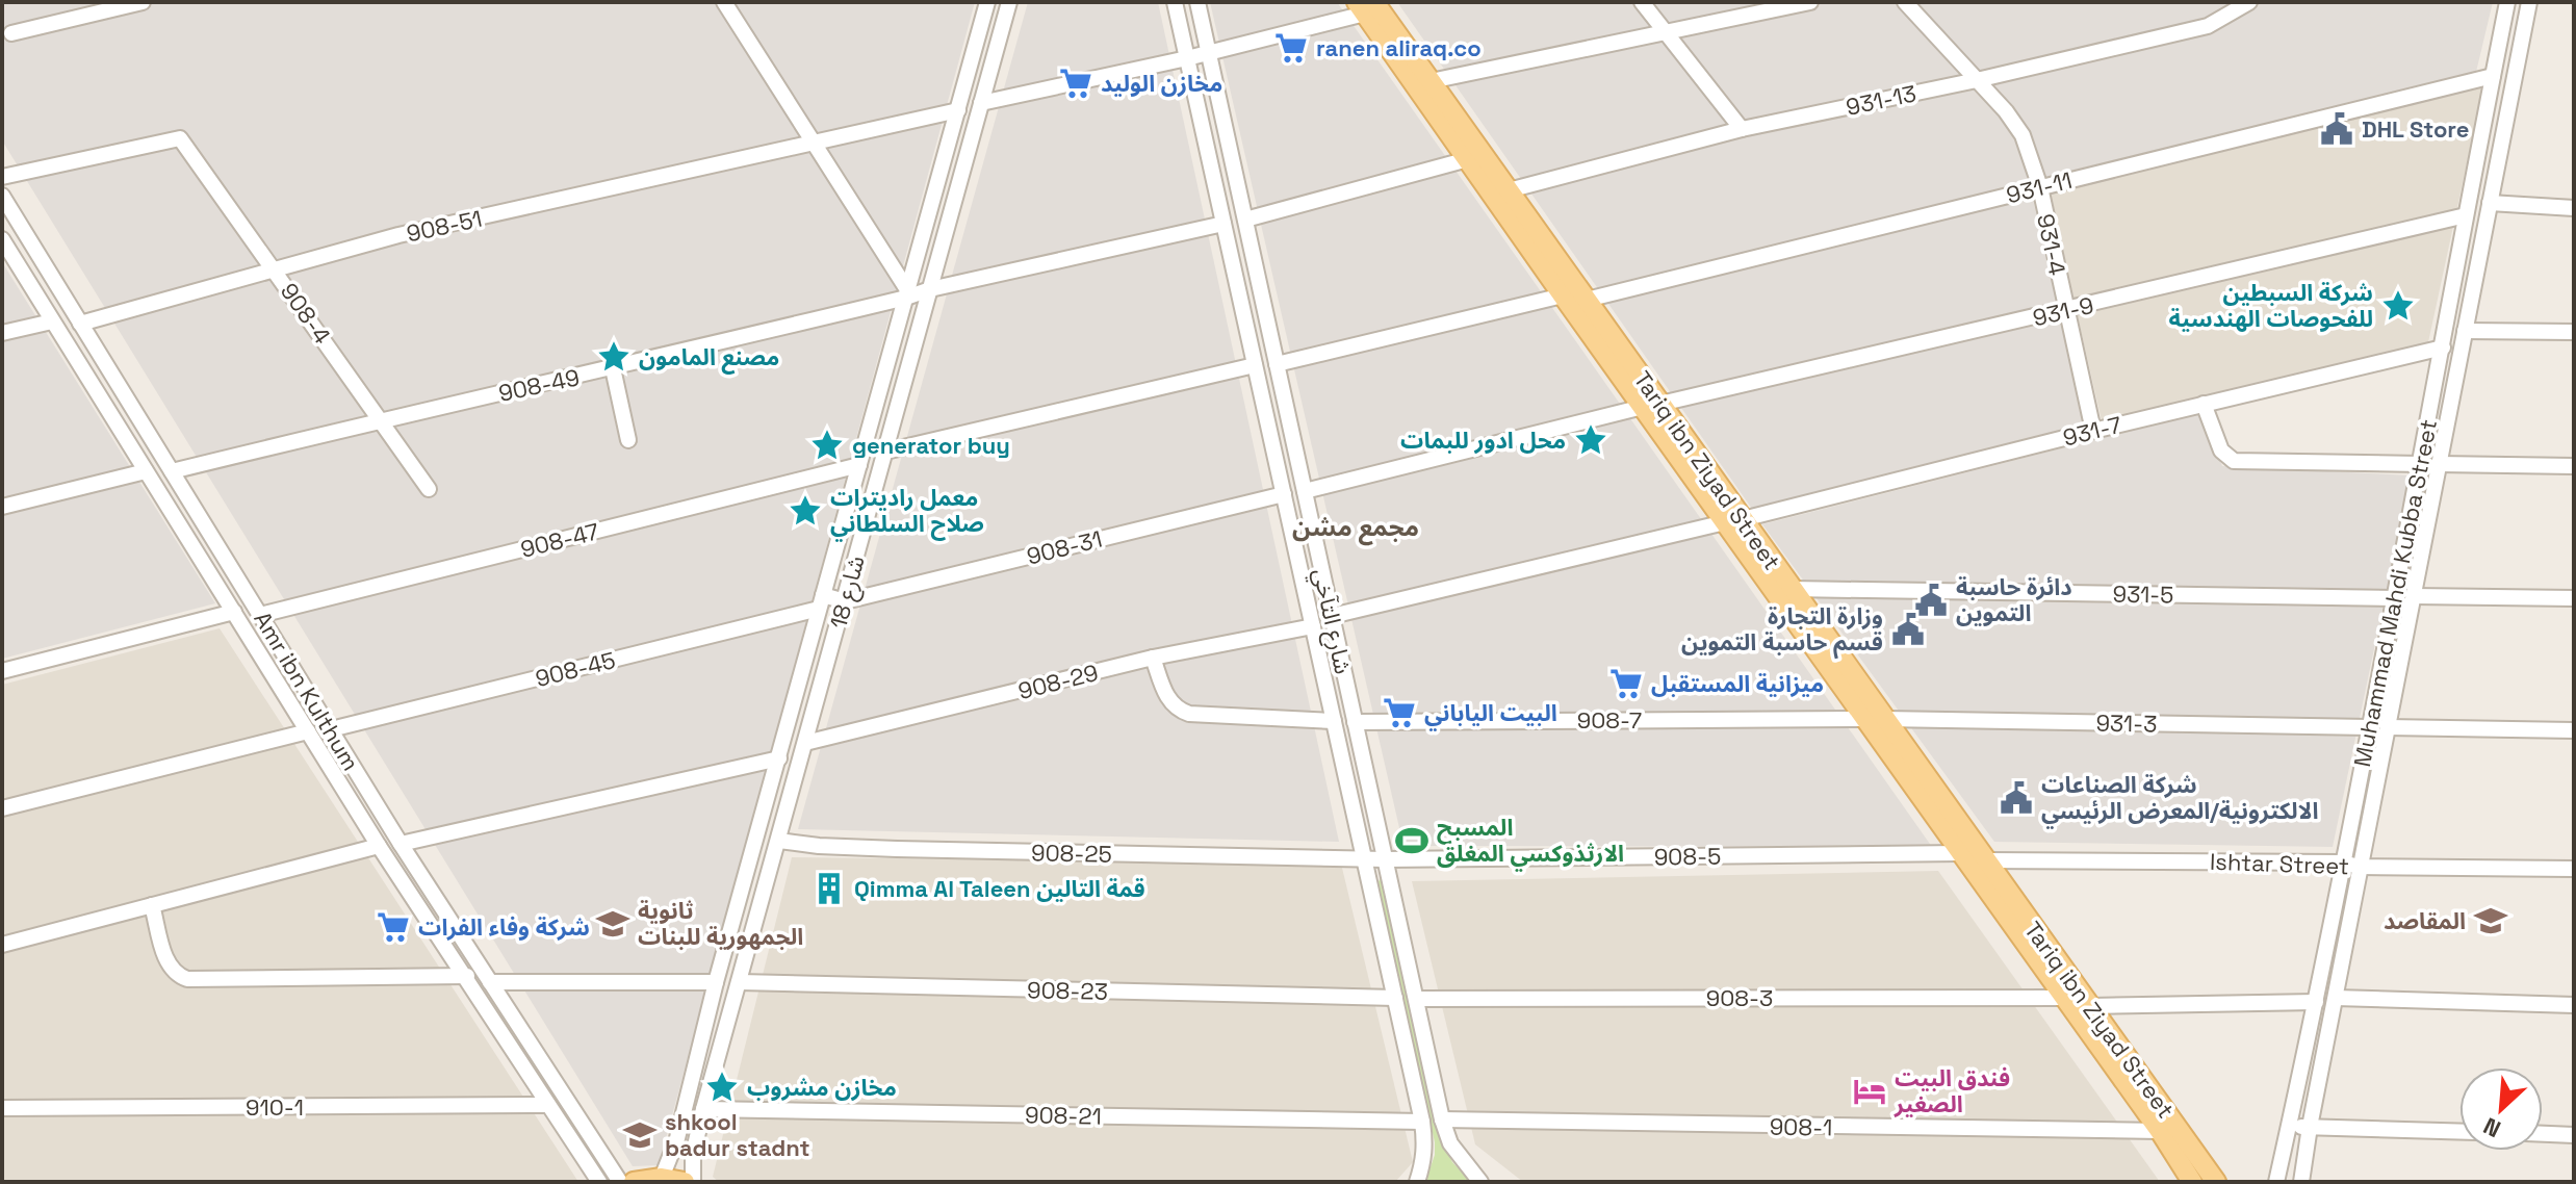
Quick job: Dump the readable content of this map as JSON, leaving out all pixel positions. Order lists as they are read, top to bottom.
{
  "streets": {
    "main road": ["Tariq ibn Ziyad Street"],
    "street": [
      "931-13",
      "931-11",
      "908-51",
      "931-4",
      "931-9",
      "908-4",
      "908-49",
      "931-7",
      "908-47",
      "908-31",
      "شارع 18",
      "Muhammad Mahdi Kubba Street",
      "931-5",
      "شارع التآخي",
      "908-45",
      "908-29",
      "Amr ibn Kulthum",
      "908-7",
      "931-3",
      "908-25",
      "908-5",
      "Ishtar Street",
      "908-23",
      "908-3",
      "910-1",
      "908-21",
      "908-1"
    ]
  },
  "crossings": [
    ["931-13", "931-4"],
    ["931-13", "Tariq ibn Ziyad Street"],
    ["931-11", "931-4"],
    ["931-11", "Tariq ibn Ziyad Street"],
    ["931-11", "Muhammad Mahdi Kubba Street"],
    ["908-51", "908-4"],
    ["908-51", "شارع 18"],
    ["908-51", "Amr ibn Kulthum"],
    ["931-4", "931-9"],
    ["931-4", "931-7"],
    ["931-9", "Tariq ibn Ziyad Street"],
    ["931-9", "Muhammad Mahdi Kubba Street"],
    ["931-9", "شارع التآخي"],
    ["908-4", "908-49"],
    ["908-49", "شارع 18"],
    ["908-49", "شارع التآخي"],
    ["908-49", "Amr ibn Kulthum"],
    ["931-7", "Tariq ibn Ziyad Street"],
    ["931-7", "Muhammad Mahdi Kubba Street"],
    ["931-7", "شارع التآخي"],
    ["Tariq ibn Ziyad Street", "931-5"],
    ["Tariq ibn Ziyad Street", "908-7"],
    ["Tariq ibn Ziyad Street", "931-3"],
    ["Tariq ibn Ziyad Street", "908-5"],
    ["Tariq ibn Ziyad Street", "Ishtar Street"],
    ["Tariq ibn Ziyad Street", "908-3"],
    ["Tariq ibn Ziyad Street", "908-1"],
    ["908-47", "شارع 18"],
    ["908-47", "Amr ibn Kulthum"],
    ["908-31", "شارع 18"],
    ["908-31", "شارع التآخي"],
    ["شارع 18", "908-45"],
    ["شارع 18", "908-29"],
    ["شارع 18", "908-25"],
    ["شارع 18", "908-23"],
    ["شارع 18", "908-21"],
    ["Muhammad Mahdi Kubba Street", "931-5"],
    ["Muhammad Mahdi Kubba Street", "931-3"],
    ["Muhammad Mahdi Kubba Street", "Ishtar Street"],
    ["شارع التآخي", "908-29"],
    ["شارع التآخي", "908-7"],
    ["شارع التآخي", "908-25"],
    ["شارع التآخي", "908-5"],
    ["شارع التآخي", "908-23"],
    ["شارع التآخي", "908-3"],
    ["شارع التآخي", "908-21"],
    ["شارع التآخي", "908-1"],
    ["908-45", "Amr ibn Kulthum"],
    ["Amr ibn Kulthum", "910-1"],
    ["908-7", "931-3"],
    ["908-25", "908-5"]
  ],
  "districts": ["مجمع مشن"],
  "places": {
    "supermarket": [
      "ranen aliraq.co",
      "مخازن الوليد",
      "ميزانية المستقبل",
      "البيت الياباني",
      "شركة وفاء الفرات"
    ],
    "public building": [
      "DHL Store",
      "دائرة حاسبة التموين",
      "وزارة التجارة قسم حاسبة التموين",
      "شركة الصناعات الالكترونية/المعرض الرئيسي"
    ],
    "place": [
      "شركة السبطين للفحوصات الهندسية",
      "مصنع المامون",
      "محل ادور للبمات",
      "generator buy",
      "معمل راديترات صلاح السلطاني",
      "مخازن مشروب"
    ],
    "sports": ["المسبح الارثذوكسي المغلق"],
    "building": ["Qimma Al Taleen قمة التالين"],
    "school or university": ["المقاصد", "ثانوية الجمهورية للبنات", "shkool badur stadnt"],
    "hotel": ["فندق البيت الصغير"]
  },
  "north": "bottom left"
}
